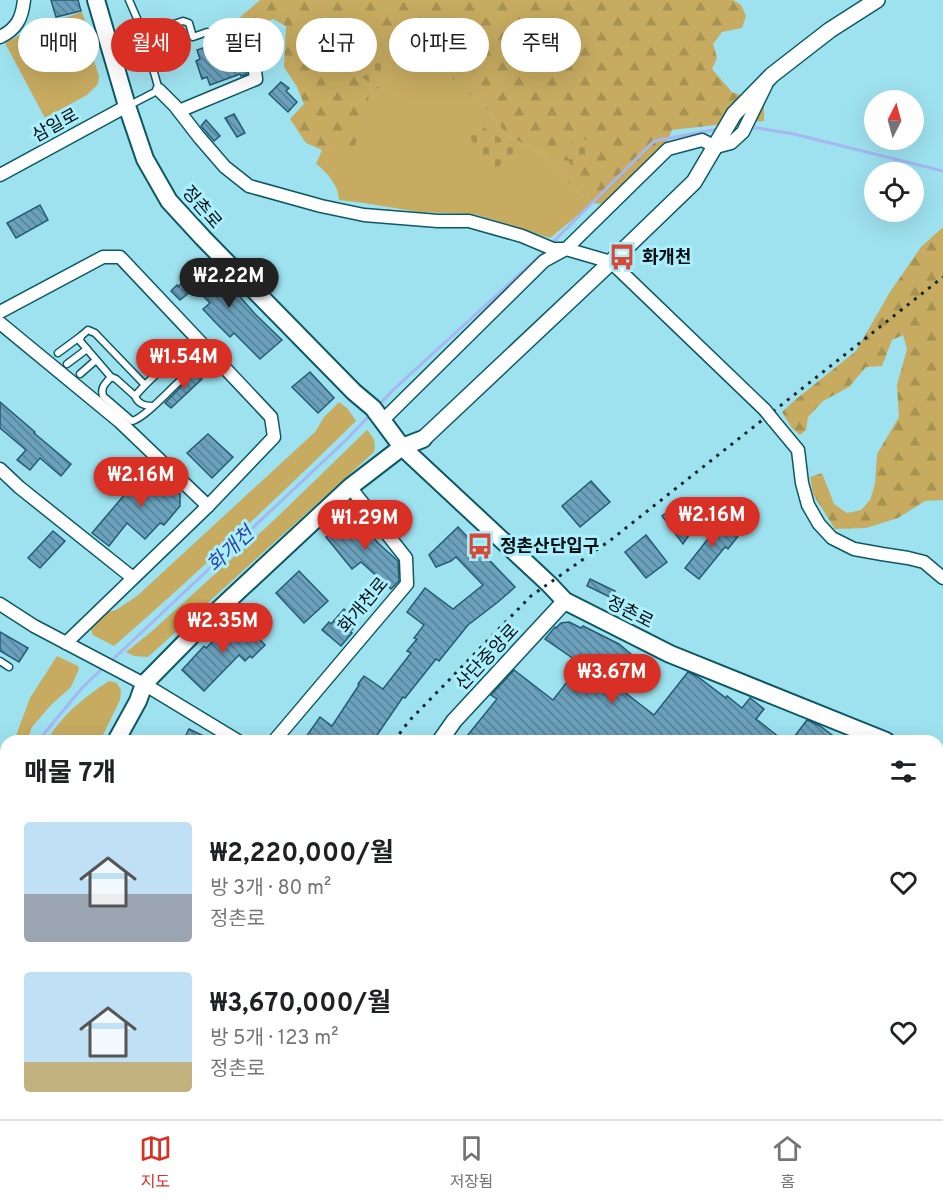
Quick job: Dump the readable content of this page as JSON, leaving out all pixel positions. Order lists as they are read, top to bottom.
{
  "streets": {
    "main road": ["정촌로"],
    "street": ["삼일로", "화개천로", "산단중앙로"]
  },
  "crossings": [
    ["삼일로", "정촌로"],
    ["정촌로", "산단중앙로"]
  ],
  "water": ["화개천"],
  "places": {
    "bus stop": ["화개천", "정촌산단입구"]
  },
  "north": "top",
  "page": {
    "chip": [
      "매매",
      "월세",
      "필터",
      "신규",
      "아파트",
      "주택"
    ],
    "price": [
      "₩2.22M",
      "₩1.54M",
      "₩2.16M",
      "₩2.16M",
      "₩1.29M",
      "₩2.35M",
      "₩3.67M"
    ],
    "heading": "매물 7개",
    "list": [
      {
        "name": "₩2,220,000/월",
        "note": "방 3개 · 80 m² · 정촌로"
      },
      {
        "name": "₩3,670,000/월",
        "note": "방 5개 · 123 m² · 정촌로"
      }
    ],
    "tabs": ["지도", "저장됨", "홈"]
  }
}
